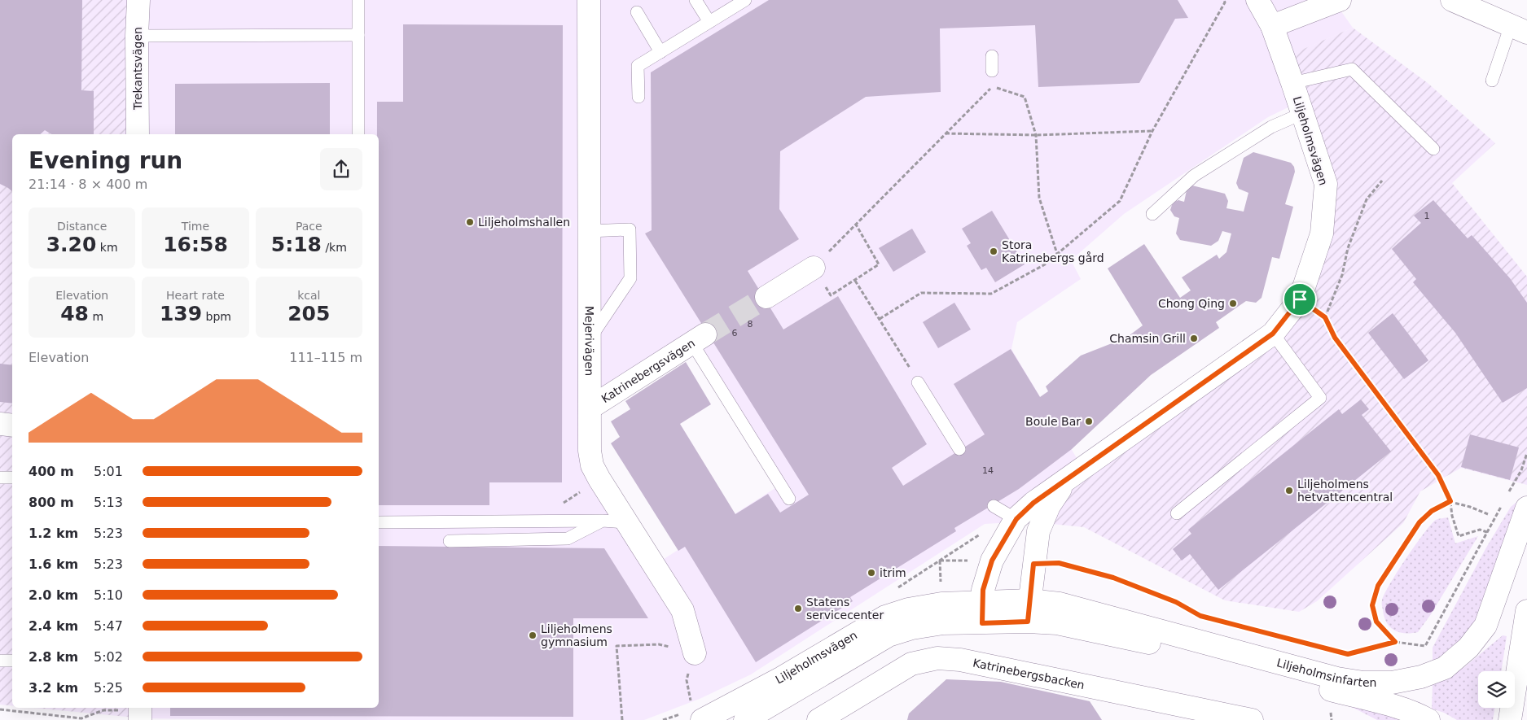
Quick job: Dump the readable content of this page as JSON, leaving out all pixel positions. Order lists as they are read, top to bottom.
{
  "streets": {
    "street": [
      "Trekantsvägen",
      "Liljeholmsvägen",
      "Mejerivägen",
      "Katrinebergsvägen",
      "Liljeholmsinfarten",
      "Katrinebergsbacken"
    ]
  },
  "crossings": [
    ["Liljeholmsvägen", "Liljeholmsinfarten"],
    ["Mejerivägen", "Katrinebergsvägen"]
  ],
  "places": [
    "Liljeholmshallen",
    "Stora Katrinebergs gård",
    "Chong Qing",
    "Chamsin Grill",
    "Boule Bar",
    "Liljeholmens hetvattencentral",
    "itrim",
    "Statens servicecenter",
    "Liljeholmens gymnasium"
  ],
  "house_numbers": [
    "1",
    "8",
    "6",
    "14"
  ],
  "page": {
    "heading": ["Evening run", "21:14 · 8 × 400 m"],
    "stats": [
      ["Distance", "3.20 km"],
      ["Time", "16:58"],
      ["Pace", "5:18 /km"],
      ["Elevation", "48 m"],
      ["Heart rate", "139 bpm"],
      ["kcal", "205"]
    ],
    "chart": ["Elevation", "111–115 m"],
    "list": [
      {
        "name": "400 m",
        "note": "5:01"
      },
      {
        "name": "800 m",
        "note": "5:13"
      },
      {
        "name": "1.2 km",
        "note": "5:23"
      },
      {
        "name": "1.6 km",
        "note": "5:23"
      },
      {
        "name": "2.0 km",
        "note": "5:10"
      },
      {
        "name": "2.4 km",
        "note": "5:47"
      },
      {
        "name": "2.8 km",
        "note": "5:02"
      },
      {
        "name": "3.2 km",
        "note": "5:25"
      }
    ]
  }
}
